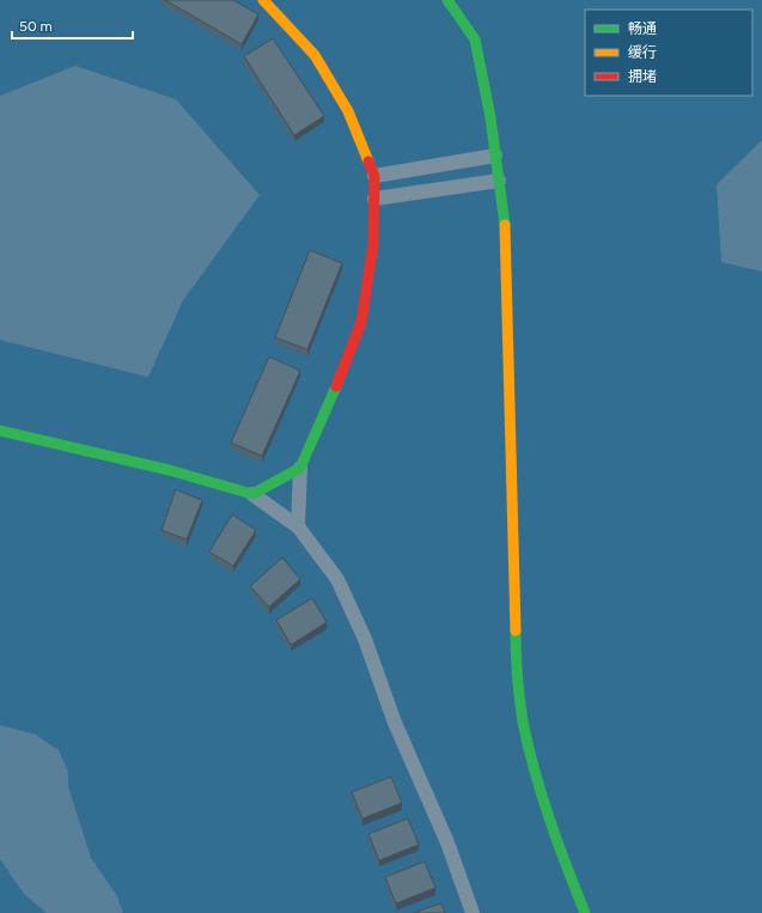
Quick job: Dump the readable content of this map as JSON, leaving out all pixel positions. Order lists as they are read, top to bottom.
{
  "legend": ["畅通", "缓行", "拥堵"],
  "scale_bar": "50 m"
}
